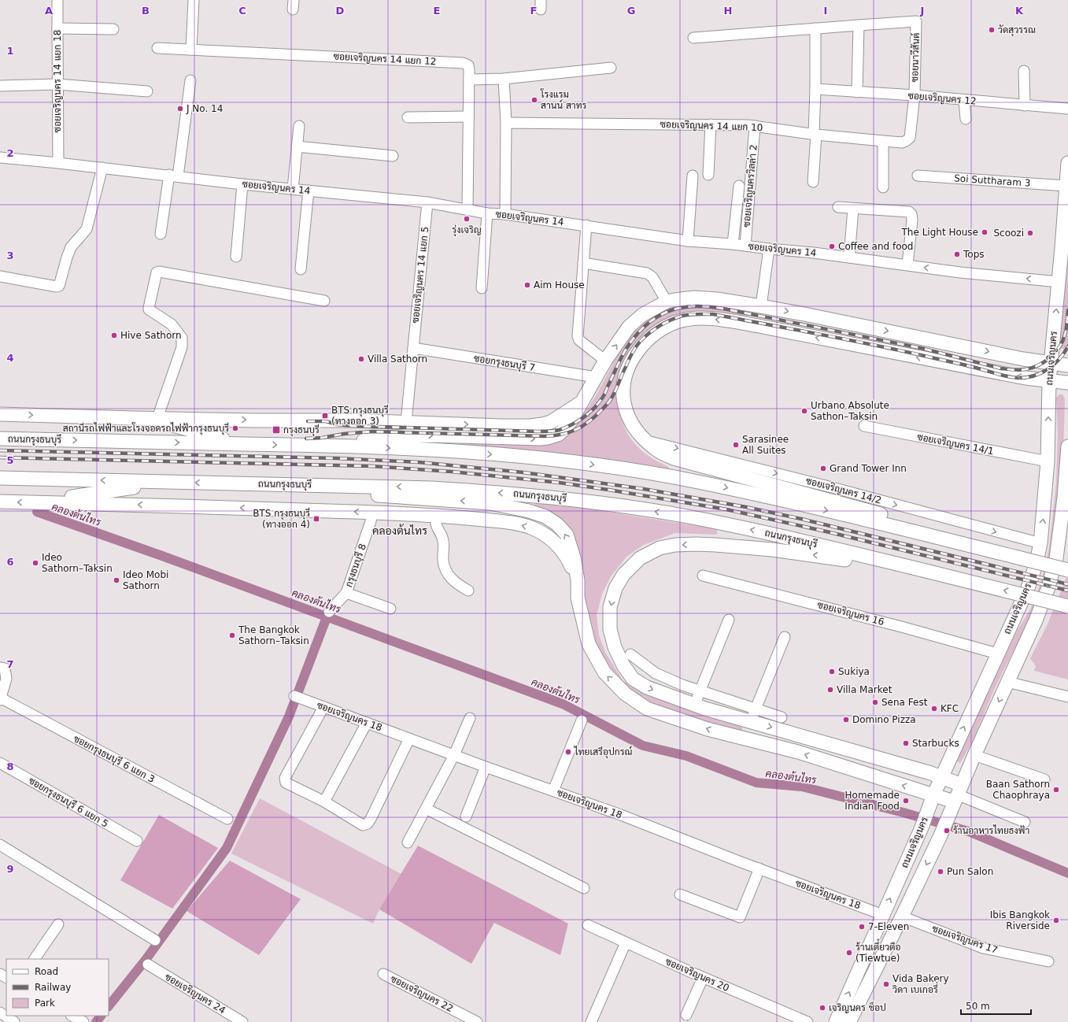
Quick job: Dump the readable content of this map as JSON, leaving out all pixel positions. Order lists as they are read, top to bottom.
{
  "streets": {
    "main road": ["ถนนเจริญนคร", "ถนนกรุงธนบุรี"],
    "street": [
      "ซอยนาวีสันต์",
      "ซอยเจริญนคร 14 แยก 12",
      "ซอยเจริญนคร 14 แยก 18",
      "ซอยเจริญนคร 12",
      "ซอยเจริญนคร 14 แยก 10",
      "Soi Suttharam 3",
      "ซอยเจริญนครวิลล่า 2",
      "ซอยเจริญนคร 14",
      "ซอยเจริญนคร 14 แยก 5",
      "ซอยกรุงธนบุรี 7",
      "ซอยเจริญนคร 14/1",
      "ซอยเจริญนคร 14/2",
      "กรุงธนบุรี 8",
      "ซอยเจริญนคร 16",
      "ซอยเจริญนคร 18",
      "ซอยกรุงธนบุรี 6 แยก 3",
      "ซอยกรุงธนบุรี 6 แยก 5",
      "ซอยเจริญนคร 17",
      "ซอยเจริญนคร 20",
      "ซอยเจริญนคร 24",
      "ซอยเจริญนคร 22"
    ]
  },
  "crossings": [
    ["ซอยนาวีสันต์", "ซอยเจริญนคร 12"],
    ["ซอยนาวีสันต์", "ซอยเจริญนคร 14 แยก 10"],
    ["ซอยเจริญนคร 14 แยก 12", "ซอยเจริญนคร 14"],
    ["ซอยเจริญนคร 14 แยก 18", "ซอยเจริญนคร 14"],
    ["ซอยเจริญนคร 12", "ซอยเจริญนคร 14 แยก 10"],
    ["ซอยเจริญนคร 14 แยก 10", "ซอยเจริญนครวิลล่า 2"],
    ["Soi Suttharam 3", "ถนนเจริญนคร"],
    ["ซอยเจริญนครวิลล่า 2", "ซอยเจริญนคร 14"],
    ["ซอยเจริญนคร 14", "ซอยเจริญนคร 14 แยก 5"],
    ["ซอยเจริญนคร 14", "ถนนเจริญนคร"],
    ["ซอยเจริญนคร 14 แยก 5", "ซอยกรุงธนบุรี 7"],
    ["ถนนเจริญนคร", "ซอยเจริญนคร 14/1"],
    ["ถนนเจริญนคร", "ซอยเจริญนคร 14/2"],
    ["ถนนเจริญนคร", "ซอยเจริญนคร 16"],
    ["ถนนเจริญนคร", "ซอยเจริญนคร 18"],
    ["ถนนเจริญนคร", "ซอยเจริญนคร 17"]
  ],
  "one_way": ["ซอยเจริญนคร 14/2"],
  "districts": ["คลองต้นไทร"],
  "water": ["คลองต้นไทร"],
  "places": {
    "other": [
      "วัดสุวรรณ",
      "โรงแรม สานน์ สาทร",
      "J No. 14",
      "รุ่งเจริญ",
      "The Light House",
      "Scoozi",
      "Coffee and food",
      "Tops",
      "Aim House",
      "Hive Sathorn",
      "Villa Sathorn",
      "Urbano Absolute Sathon–Taksin",
      "สถานีรถไฟฟ้าและโรงจอดรถไฟฟ้ากรุงธนบุรี",
      "Sarasinee All Suites",
      "Grand Tower Inn",
      "Ideo Sathorn–Taksin",
      "Ideo Mobi Sathorn",
      "The Bangkok Sathorn–Taksin",
      "Sukiya",
      "Villa Market",
      "Sena Fest",
      "KFC",
      "Domino Pizza",
      "Starbucks",
      "ไทยเสรีอุปกรณ์",
      "Baan Sathorn Chaophraya",
      "Homemade Indian Food",
      "ร้านอาหารไทยธงฟ้า",
      "Pun Salon",
      "Ibis Bangkok Riverside",
      "7-Eleven",
      "ร้านเตี๋ยวตือ (Tiewtue)",
      "Vida Bakery วิดา เบเกอรี่",
      "เจริญนคร ช็อป"
    ],
    "transit": ["BTS กรุงธนบุรี (ทางออก 3)", "กรุงธนบุรี", "BTS กรุงธนบุรี (ทางออก 4)"]
  },
  "legend": ["Road", "Railway", "Park"],
  "scale_bar": "50 m",
  "grid": {
    "columns": [
      "A",
      "B",
      "C",
      "D",
      "E",
      "F",
      "G",
      "H",
      "I",
      "J",
      "K"
    ],
    "rows": [
      "1",
      "2",
      "3",
      "4",
      "5",
      "6",
      "7",
      "8",
      "9"
    ]
  }
}
